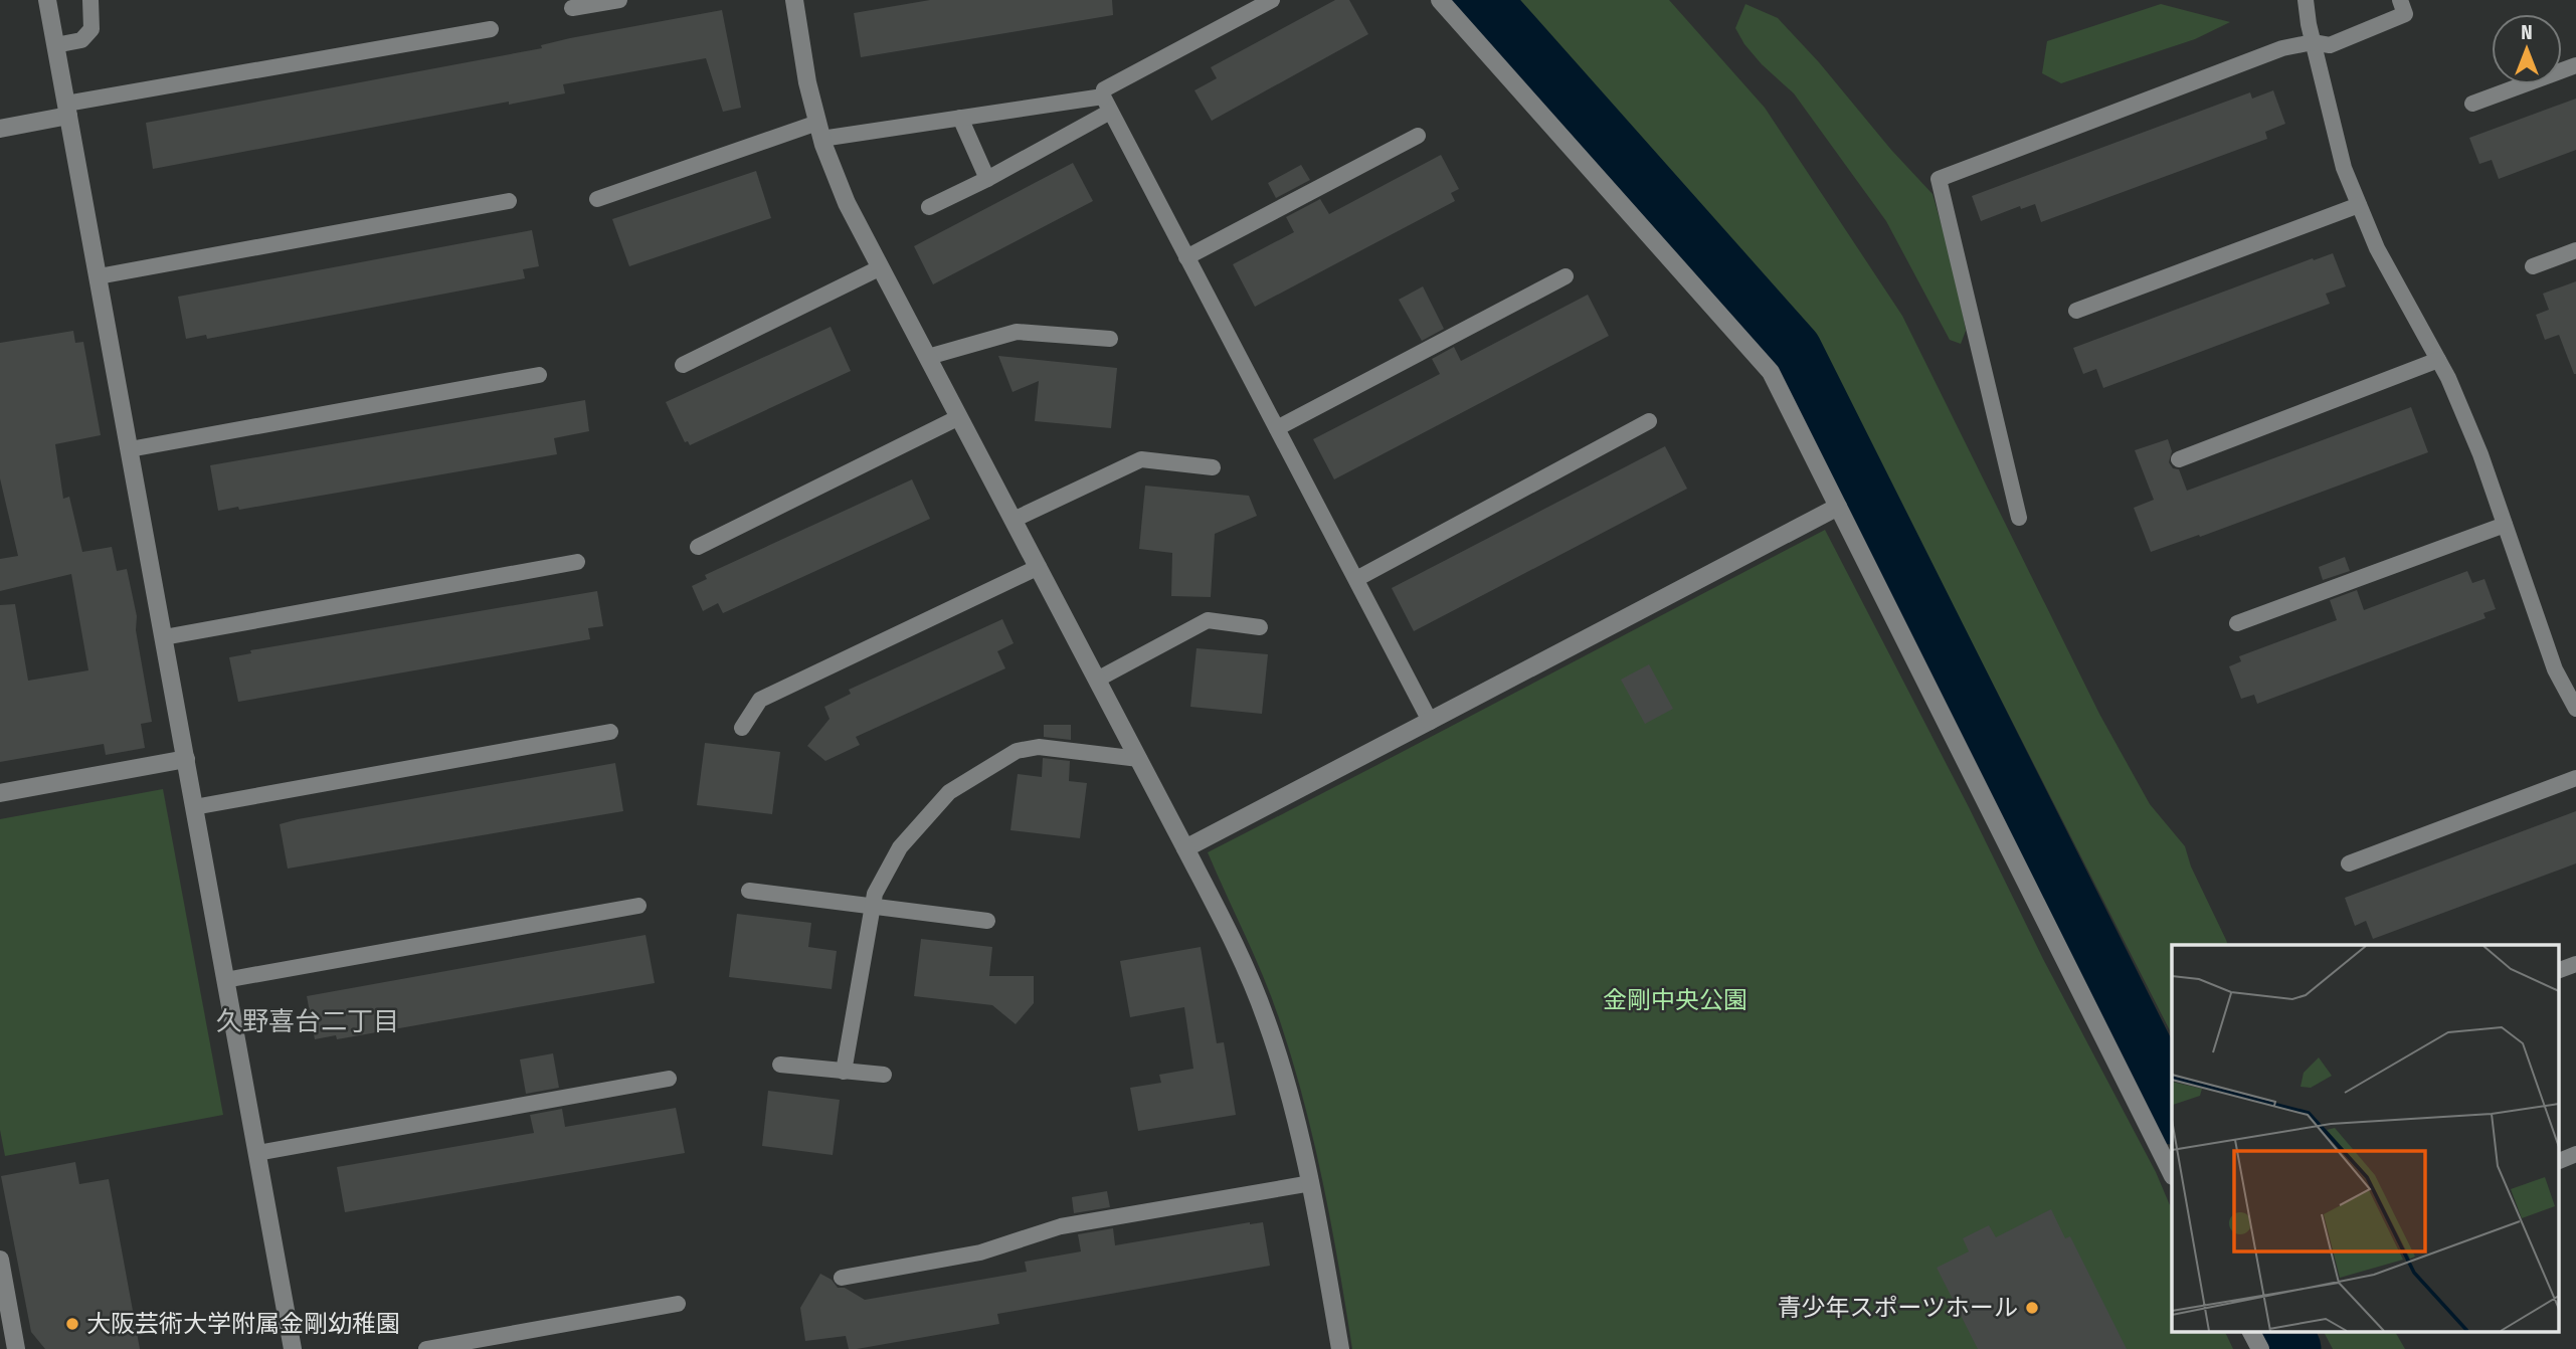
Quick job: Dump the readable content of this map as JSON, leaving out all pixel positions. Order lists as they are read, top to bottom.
{
  "districts": ["久野喜台二丁目"],
  "parks": ["金剛中央公園"],
  "places": ["青少年スポーツホール", "大阪芸術大学附属金剛幼稚園"],
  "north": "top"
}
